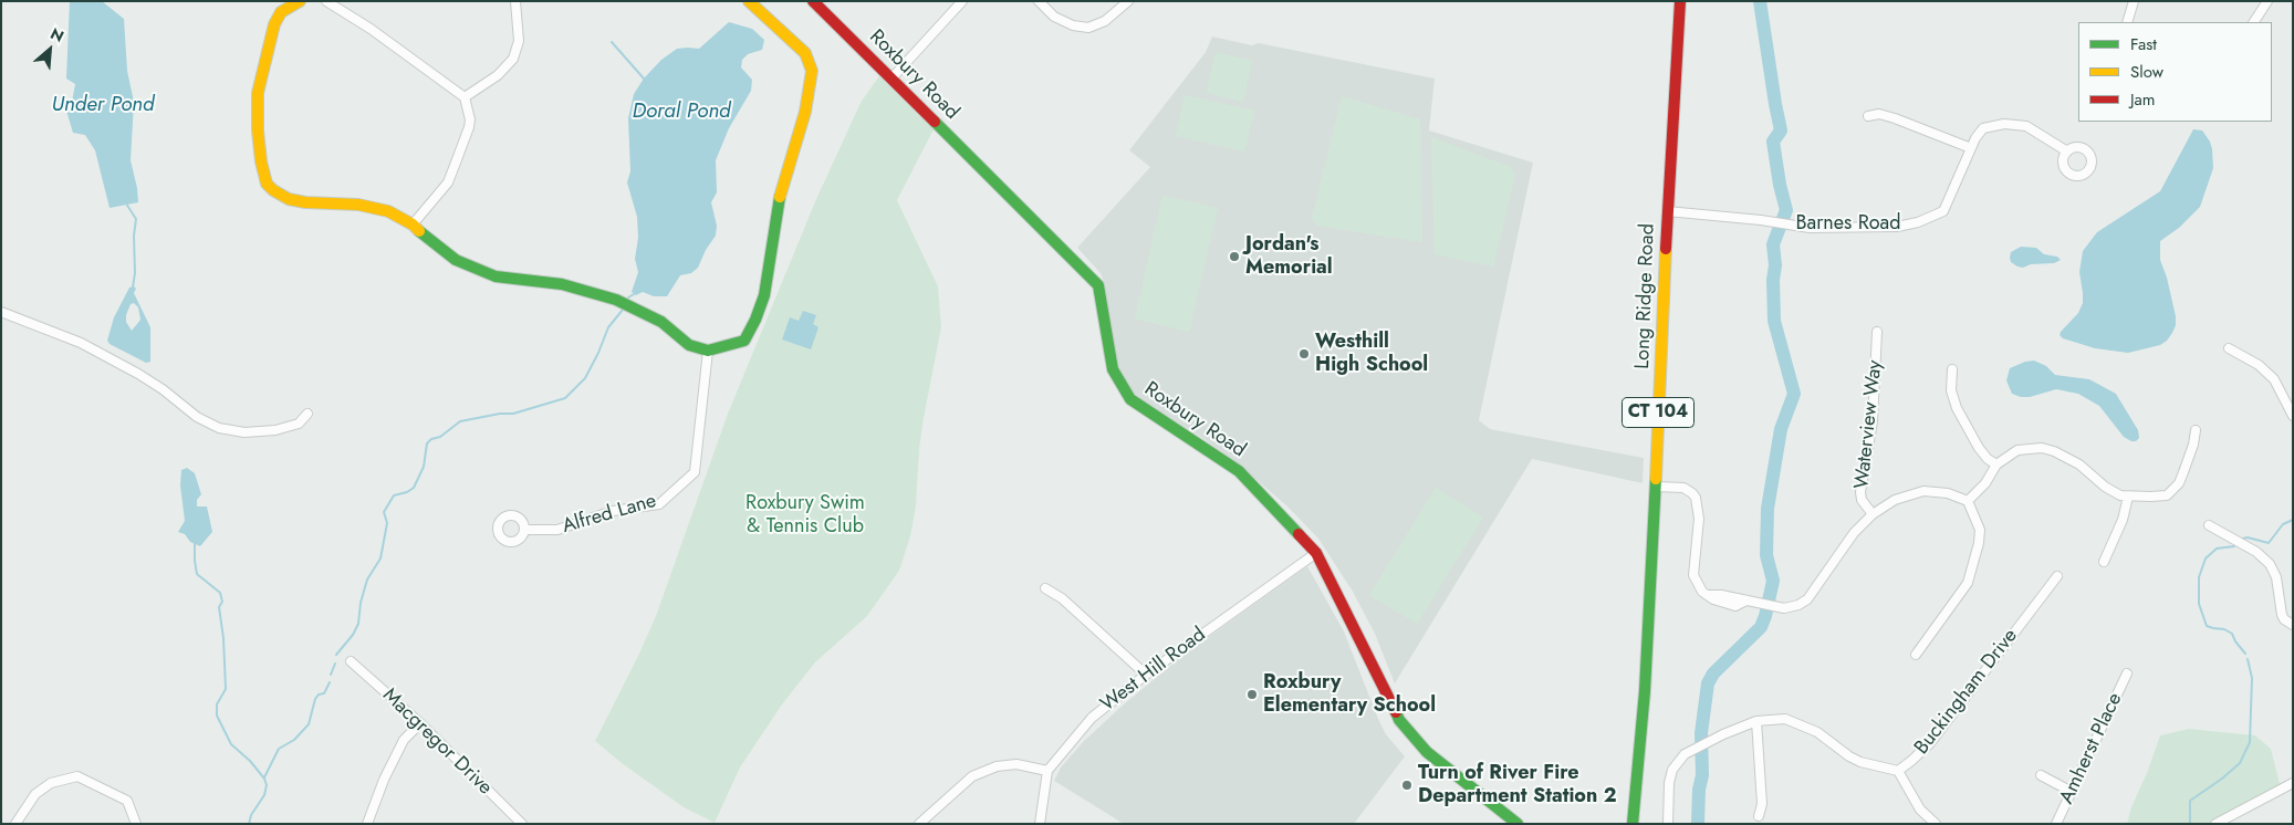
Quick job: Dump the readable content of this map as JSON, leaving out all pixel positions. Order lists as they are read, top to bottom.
{
  "streets": {
    "street": [
      "Roxbury Road",
      "Barnes Road",
      "Long Ridge Road",
      "CT 104",
      "Waterview Way",
      "Alfred Lane",
      "West Hill Road",
      "Buckingham Drive",
      "Macgregor Drive",
      "Amherst Place"
    ]
  },
  "crossings": [
    ["Roxbury Road", "West Hill Road"],
    ["Barnes Road", "Long Ridge Road"]
  ],
  "water": ["Under Pond", "Doral Pond"],
  "parks": ["Roxbury Swim & Tennis Club"],
  "places": [
    "Jordan's Memorial",
    "Westhill High School",
    "Roxbury Elementary School",
    "Turn of River Fire Department Station 2"
  ],
  "legend": ["Fast", "Slow", "Jam"],
  "north": "top right"
}
